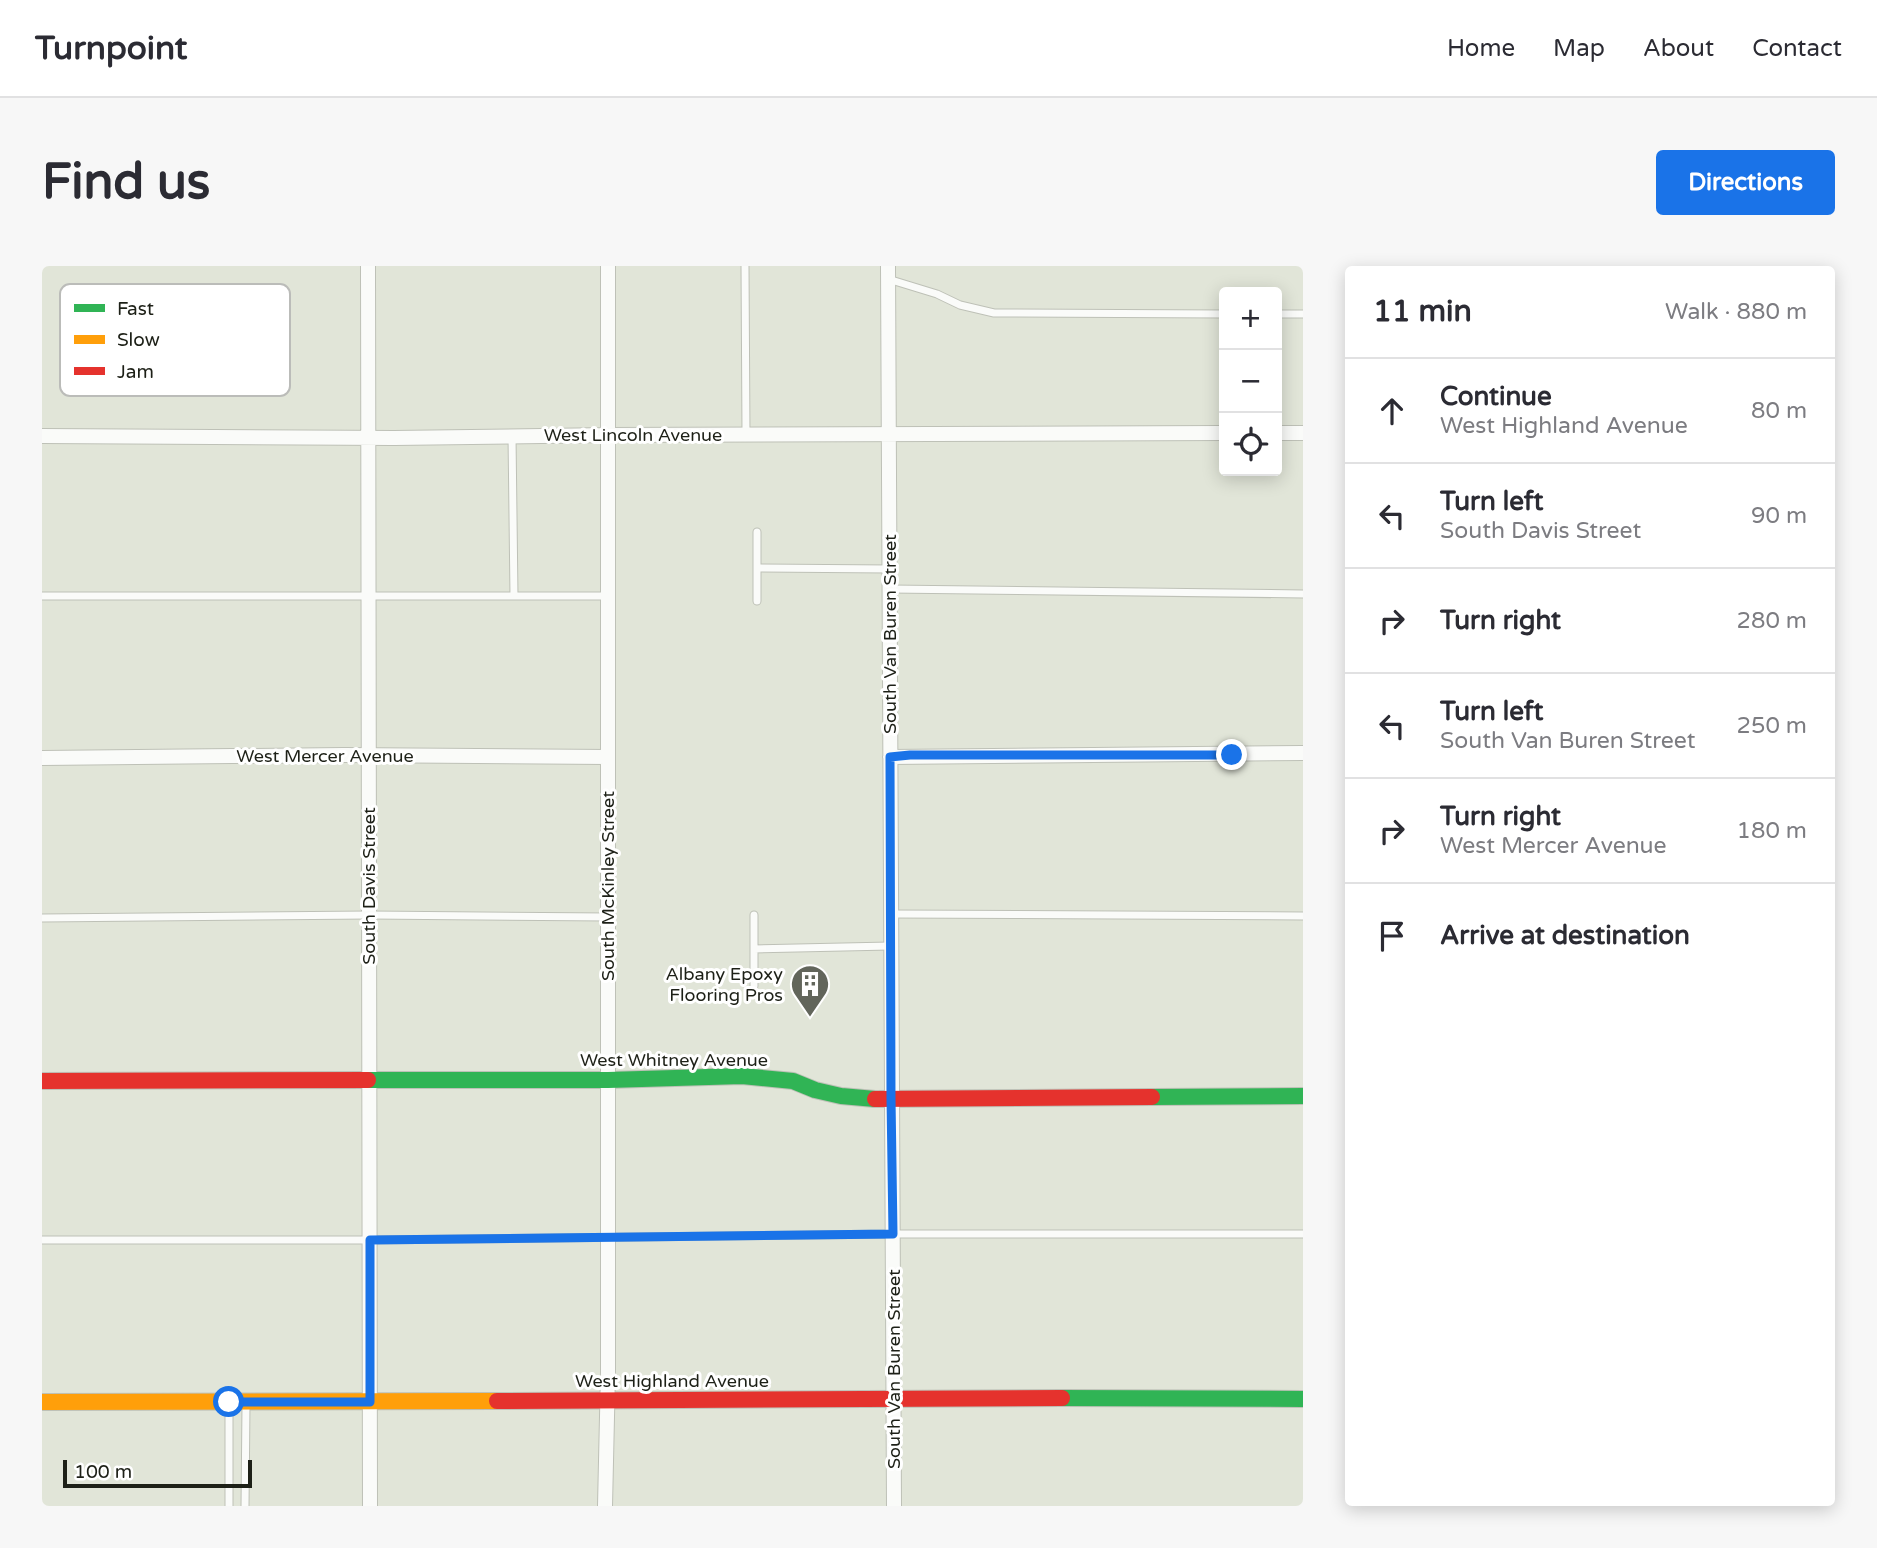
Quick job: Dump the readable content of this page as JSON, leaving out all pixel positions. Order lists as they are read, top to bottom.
{
  "streets": {
    "street": [
      "West Lincoln Avenue",
      "South Van Buren Street",
      "West Mercer Avenue",
      "South Davis Street",
      "South McKinley Street",
      "West Whitney Avenue",
      "West Highland Avenue"
    ]
  },
  "crossings": [
    ["West Lincoln Avenue", "South Van Buren Street"],
    ["West Lincoln Avenue", "South Davis Street"],
    ["West Lincoln Avenue", "South McKinley Street"],
    ["South Van Buren Street", "West Whitney Avenue"],
    ["South Van Buren Street", "West Highland Avenue"],
    ["West Mercer Avenue", "South Davis Street"],
    ["West Mercer Avenue", "South McKinley Street"],
    ["South Davis Street", "West Whitney Avenue"],
    ["South Davis Street", "West Highland Avenue"],
    ["South McKinley Street", "West Whitney Avenue"],
    ["South McKinley Street", "West Highland Avenue"]
  ],
  "places": {
    "building": ["Albany Epoxy Flooring Pros"]
  },
  "legend": ["Fast", "Slow", "Jam"],
  "scale_bar": "100 m",
  "page": {
    "header": "Turnpoint",
    "nav": [
      "Home",
      "Map",
      "About",
      "Contact"
    ],
    "buttons": "Directions",
    "title": "Find us",
    "heading": ["11 min", "Walk · 880 m"],
    "map_buttons": ["+", "−"],
    "list": [
      ["Continue", "West Highland Avenue", "80 m"],
      ["Turn left", "South Davis Street", "90 m"],
      ["Turn right", "280 m"],
      ["Turn left", "South Van Buren Street", "250 m"],
      ["Turn right", "West Mercer Avenue", "180 m"],
      "Arrive at destination"
    ],
    "scale": "100 m"
  }
}
